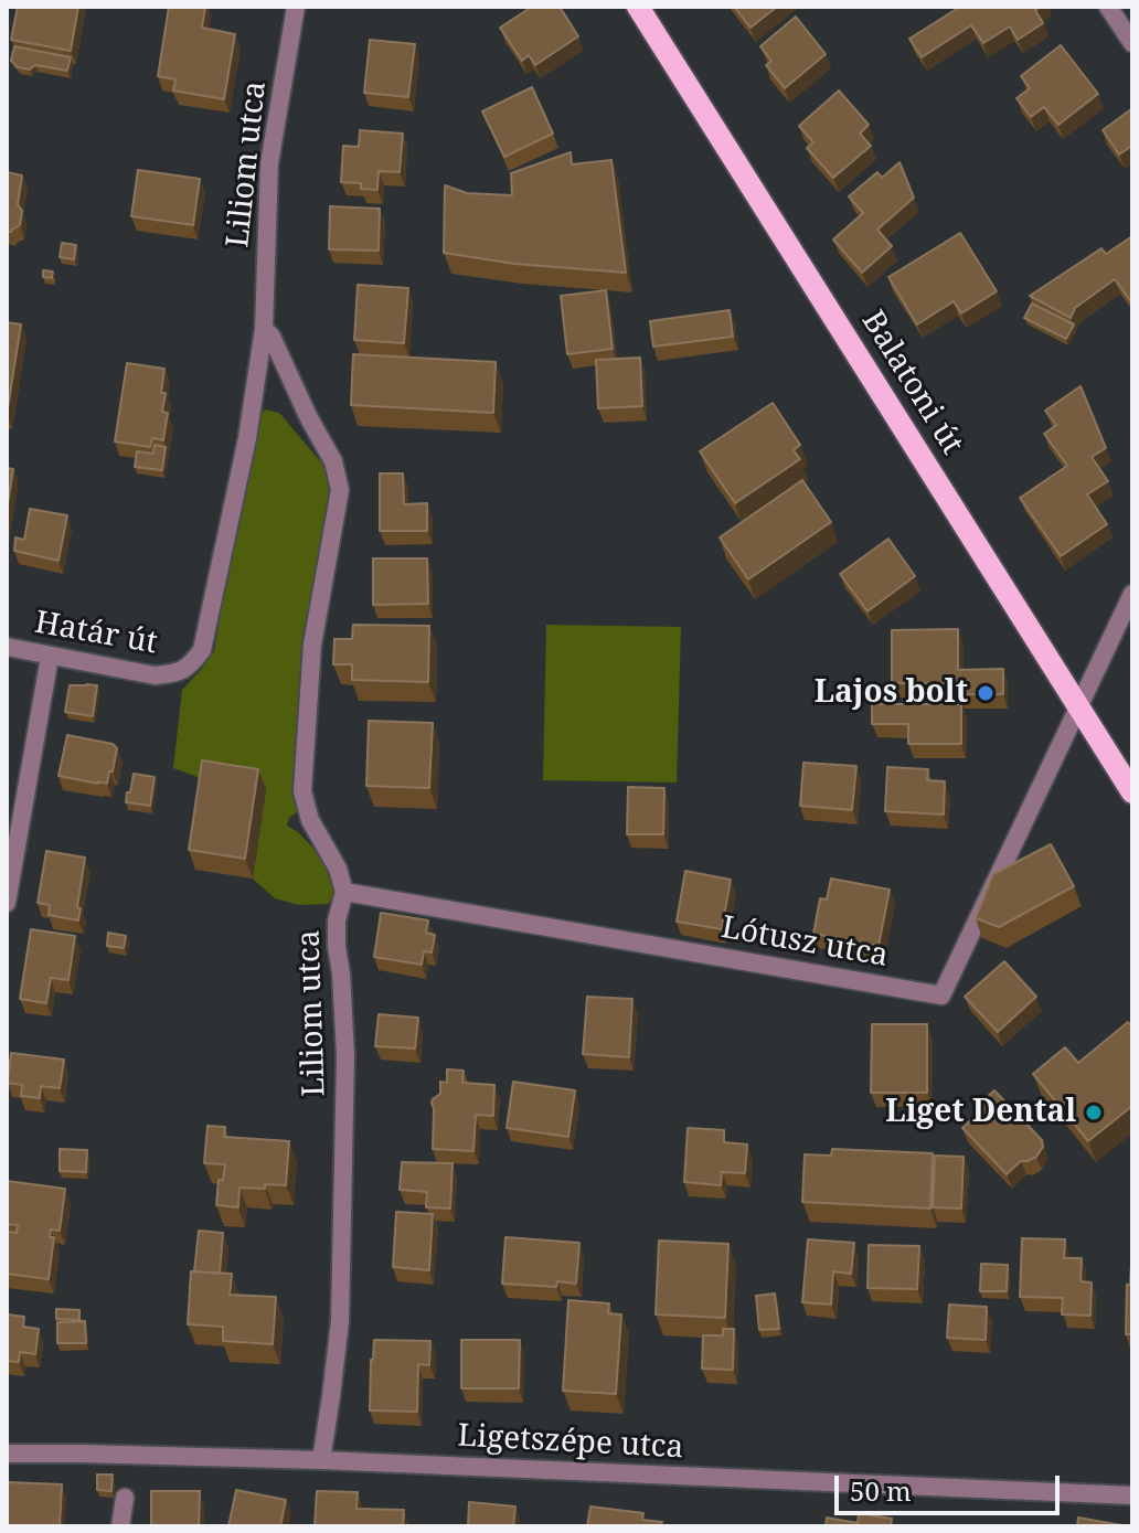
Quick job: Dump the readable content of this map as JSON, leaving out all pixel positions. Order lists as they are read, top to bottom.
{
  "streets": {
    "main road": ["Balatoni út"],
    "street": [
      "Liliom utca",
      "Határ út",
      "Lótusz utca",
      "Ligetszépe utca"
    ]
  },
  "crossings": [
    ["Liliom utca", "Határ út"],
    ["Liliom utca", "Lótusz utca"],
    ["Liliom utca", "Ligetszépe utca"],
    ["Balatoni út", "Lótusz utca"]
  ],
  "places": ["Lajos bolt", "Liget Dental"],
  "scale_bar": "50 m"
}
